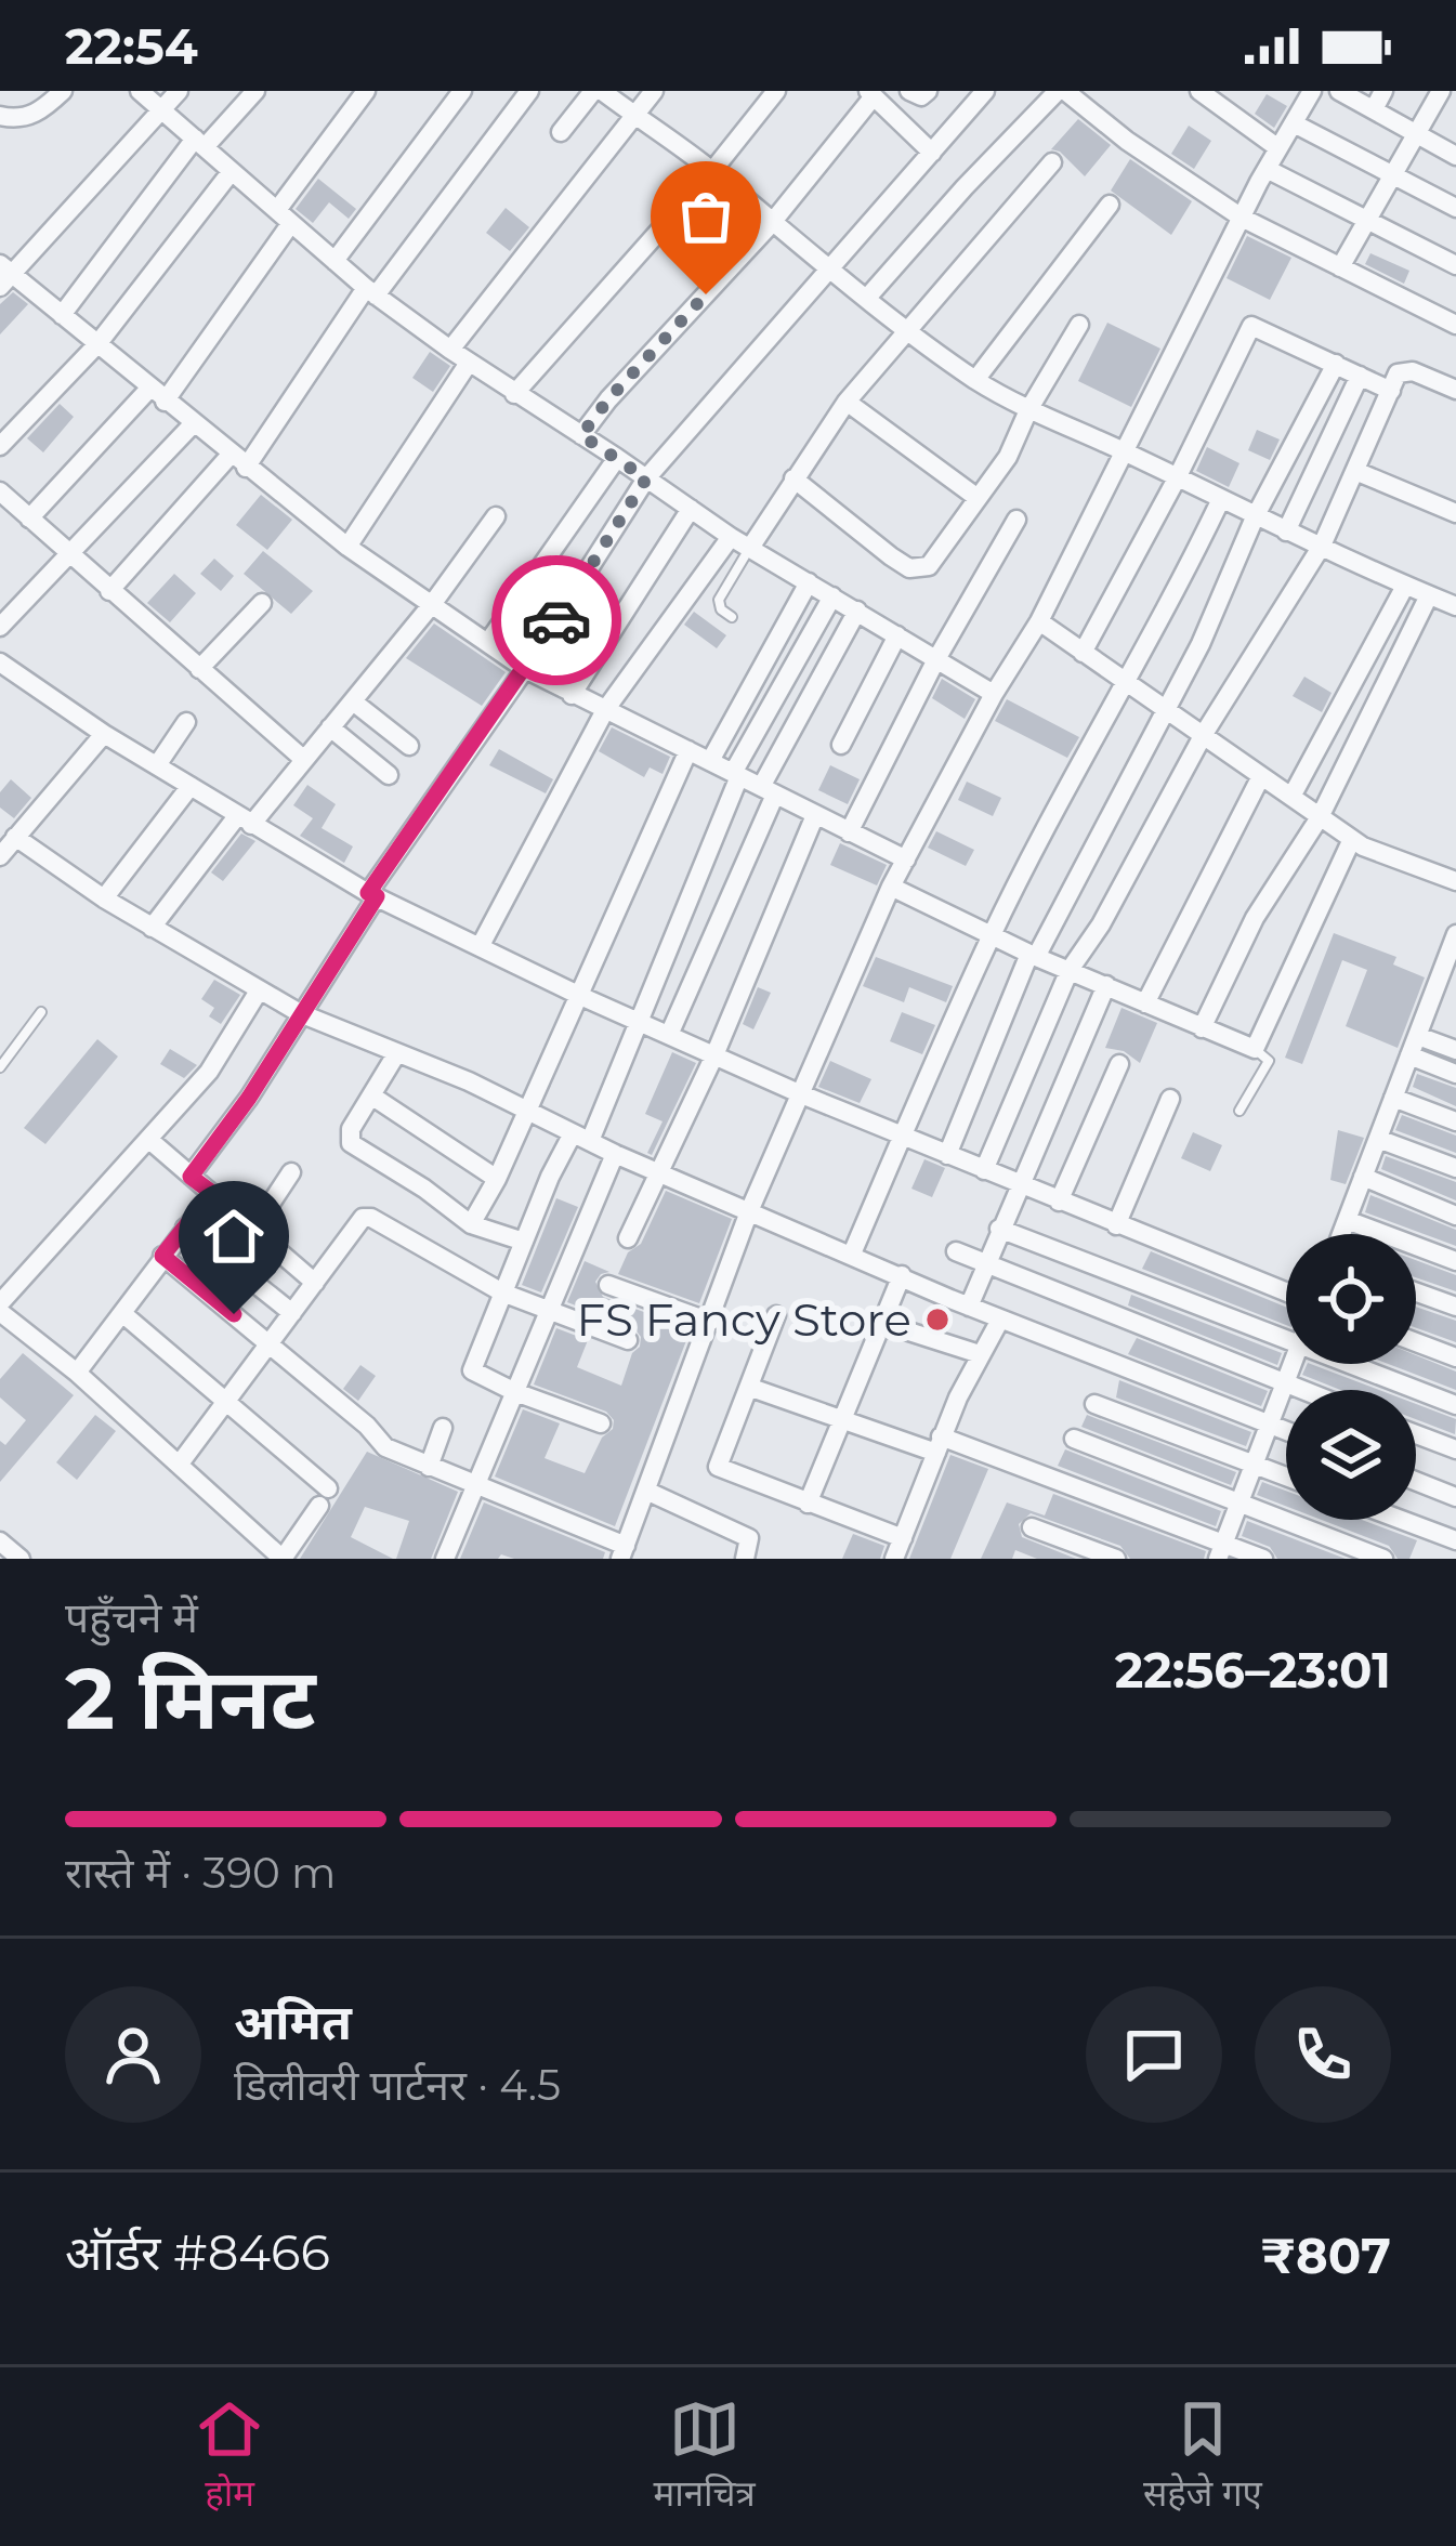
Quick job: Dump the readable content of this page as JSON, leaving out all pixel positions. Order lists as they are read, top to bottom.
{
  "places": ["FS Fancy Store"],
  "page": {
    "status": "22:54",
    "heading": ["2 मिनट", "पहुँचने में", "22:56–23:01"],
    "panel": [
      "अमित",
      "डिलीवरी पार्टनर · 4.5",
      "ऑर्डर #8466",
      "₹807"
    ],
    "bar": "रास्ते में · 390 m",
    "tabs": ["होम", "मानचित्र", "सहेजे गए"]
  }
}
